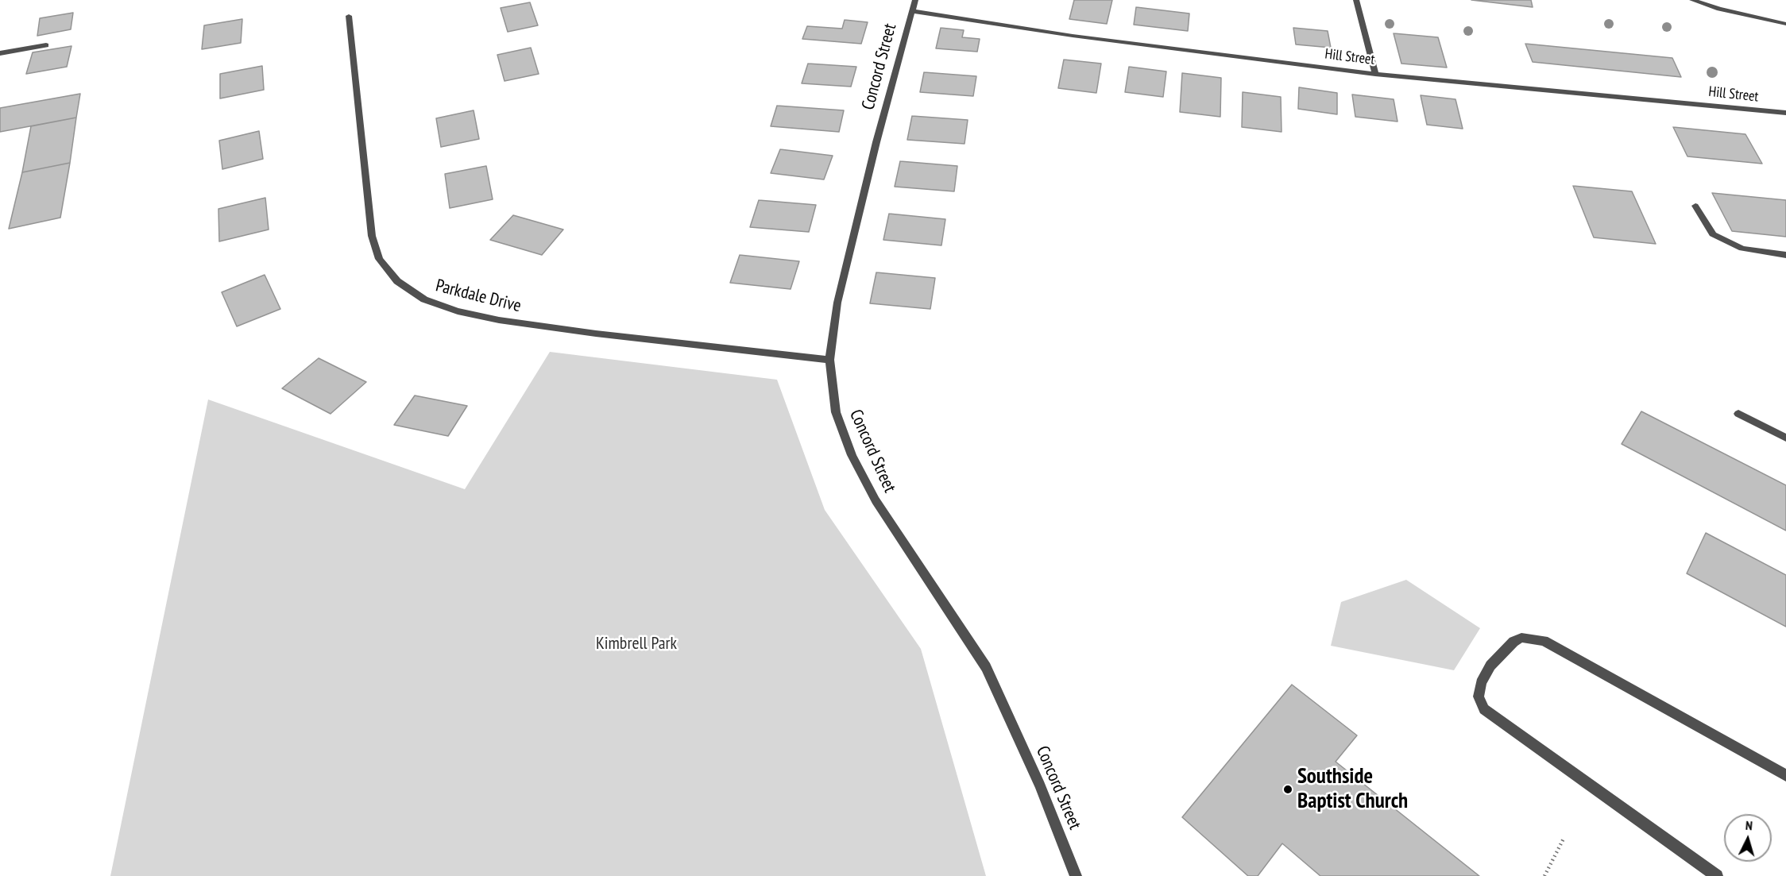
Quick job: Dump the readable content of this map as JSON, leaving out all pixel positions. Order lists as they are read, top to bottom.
{
  "streets": {
    "street": ["Hill Street", "Concord Street", "Parkdale Drive"]
  },
  "crossings": [
    ["Hill Street", "Concord Street"],
    ["Concord Street", "Parkdale Drive"]
  ],
  "parks": ["Kimbrell Park"],
  "places": ["Southside Baptist Church"],
  "north": "top"
}
